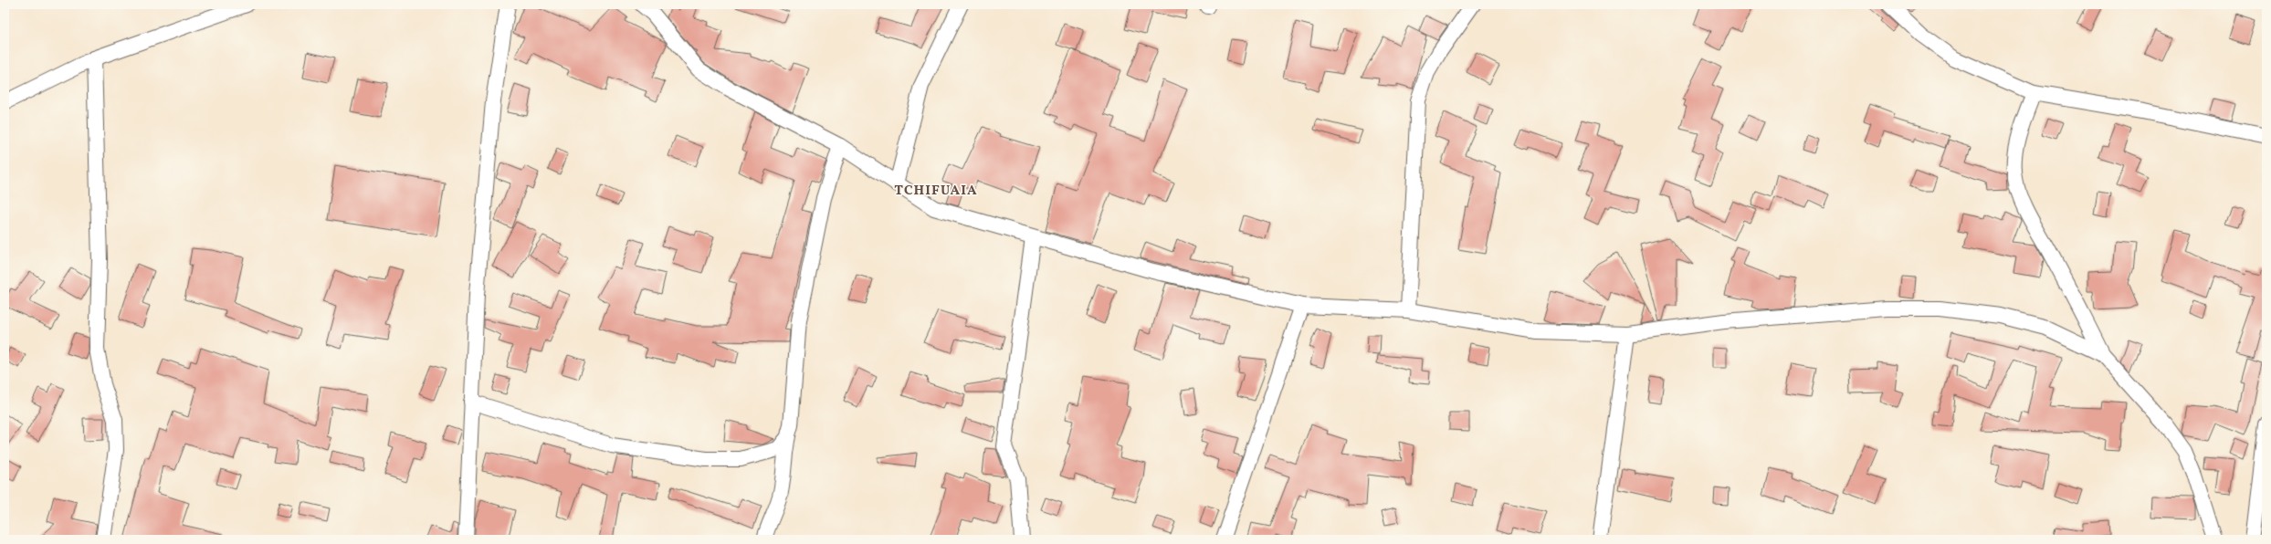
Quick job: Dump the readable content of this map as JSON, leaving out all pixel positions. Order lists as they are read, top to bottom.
{
  "districts": ["TCHIFUAIA"]
}
